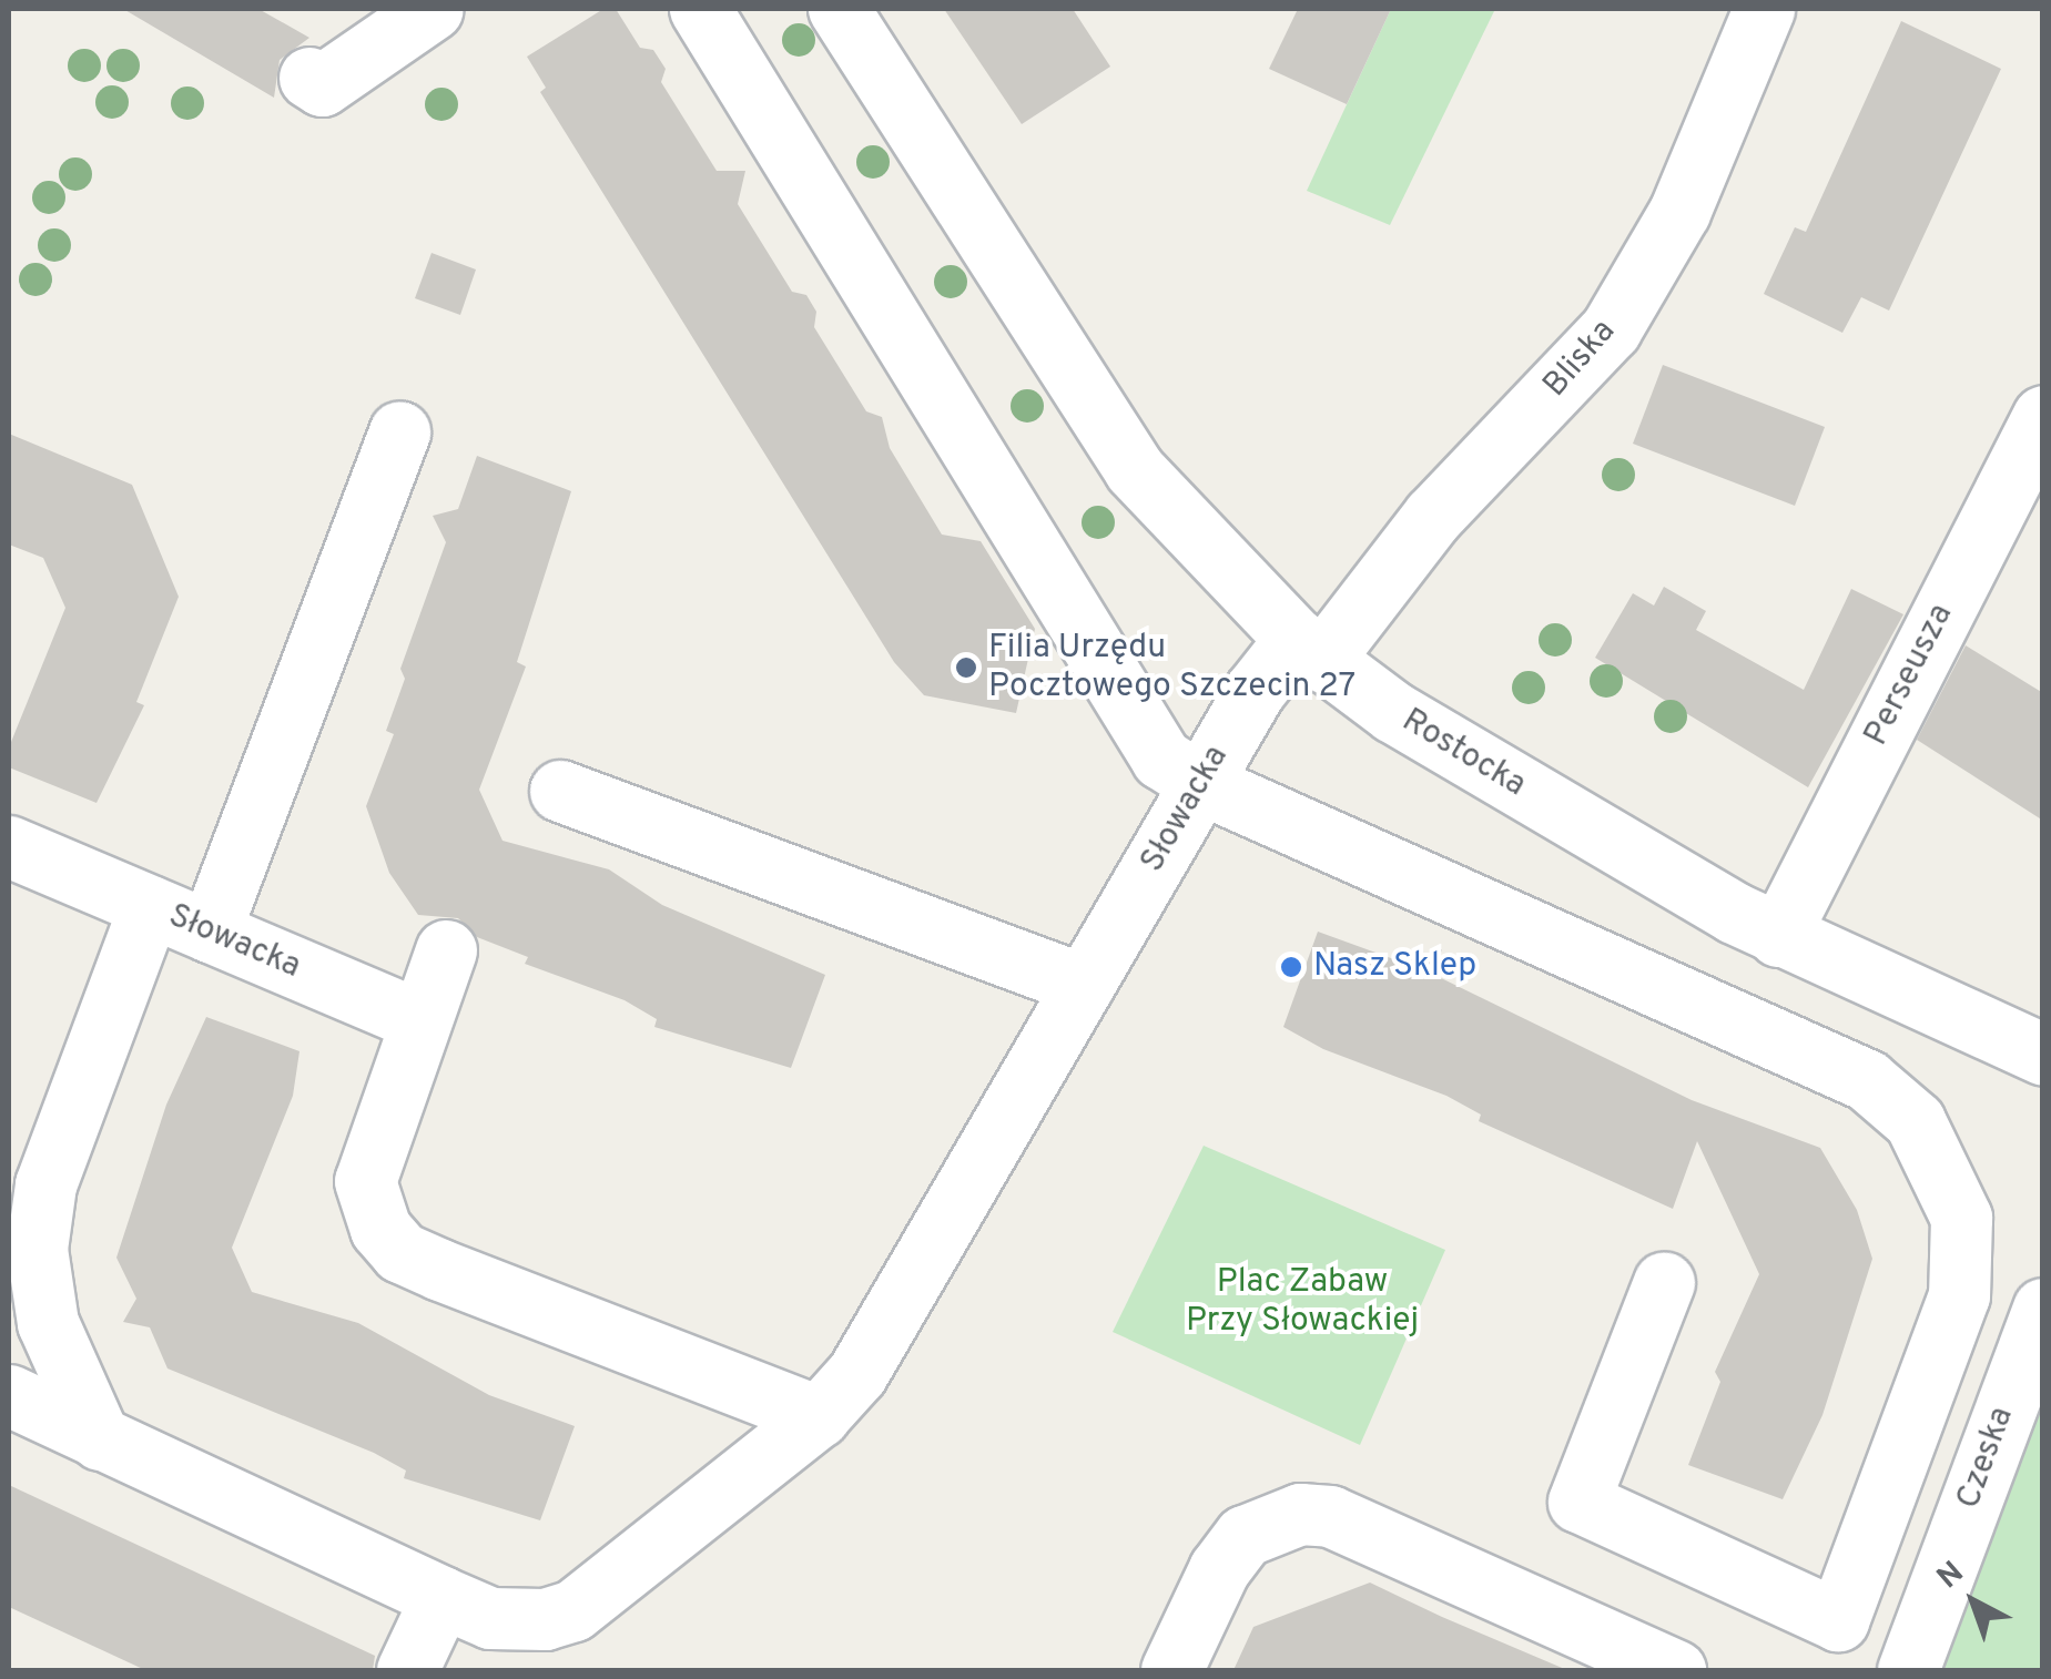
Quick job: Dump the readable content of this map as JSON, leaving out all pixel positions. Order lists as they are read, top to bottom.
{
  "streets": {
    "street": [
      "Bliska",
      "Perseusza",
      "Rostocka",
      "Słowacka",
      "Czeska"
    ]
  },
  "crossings": [
    ["Bliska", "Rostocka"],
    ["Bliska", "Słowacka"],
    ["Perseusza", "Rostocka"],
    ["Rostocka", "Słowacka"]
  ],
  "parks": ["Plac Zabaw Przy Słowackiej"],
  "places": ["Filia Urzędu Pocztowego Szczecin 27", "Nasz Sklep"],
  "north": "top left"
}
